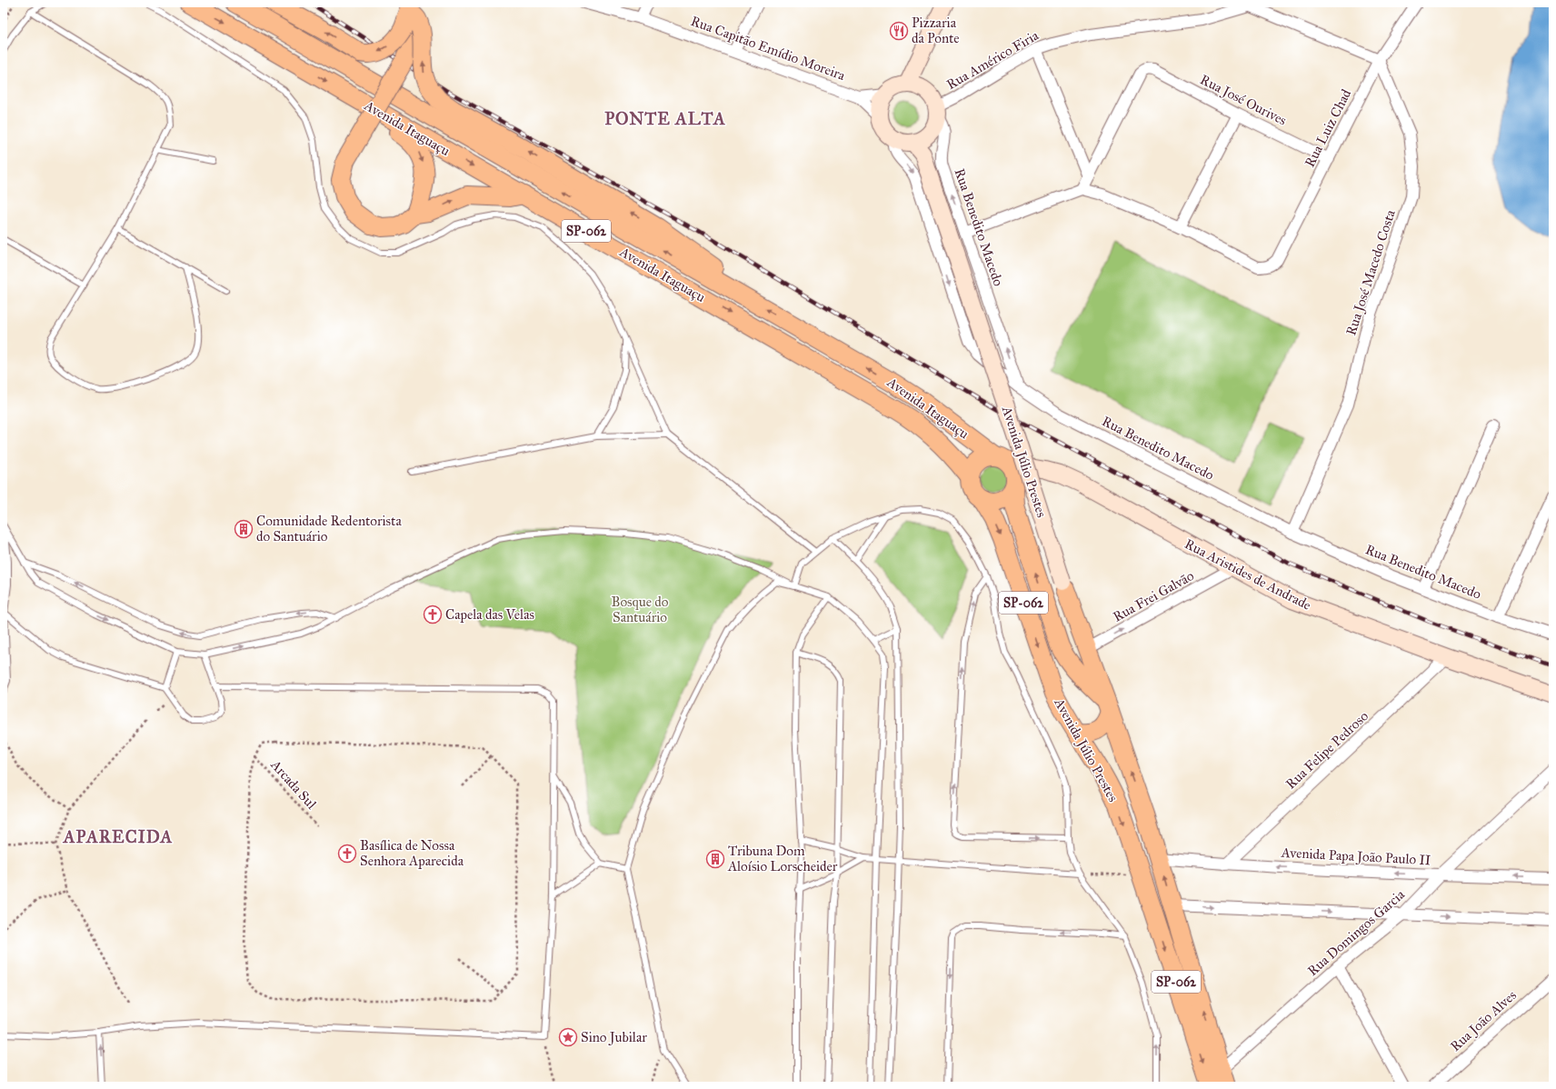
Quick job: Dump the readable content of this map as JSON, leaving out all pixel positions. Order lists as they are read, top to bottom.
{
  "streets": {
    "main road": [
      "Avenida Itaguaçu",
      "SP-062",
      "Avenida Júlio Prestes",
      "Rua Aristides de Andrade"
    ],
    "street": [
      "Rua Capitão Emídio Moreira",
      "Rua Américo Firia",
      "Rua José Ourives",
      "Rua Luiz Chad",
      "Rua Benedito Macedo",
      "Rua José Macedo Costa",
      "Rua Frei Galvão",
      "Rua Felipe Pedroso",
      "Avenida Papa João Paulo II",
      "Rua Domingos Garcia",
      "Rua João Alves"
    ],
    "path": ["Arcada Sul"]
  },
  "crossings": [
    ["Rua Capitão Emídio Moreira", "Rua Américo Firia"],
    ["Rua Capitão Emídio Moreira", "Rua Benedito Macedo"],
    ["Rua Capitão Emídio Moreira", "Avenida Júlio Prestes"],
    ["Rua Américo Firia", "Rua Benedito Macedo"],
    ["Rua Américo Firia", "Avenida Júlio Prestes"],
    ["Rua José Ourives", "Rua Luiz Chad"],
    ["Avenida Itaguaçu", "SP-062"],
    ["Avenida Itaguaçu", "Avenida Júlio Prestes"],
    ["Avenida Itaguaçu", "Rua Aristides de Andrade"],
    ["Rua Luiz Chad", "Rua José Macedo Costa"],
    ["Rua Benedito Macedo", "Rua José Macedo Costa"],
    ["Rua Benedito Macedo", "Avenida Júlio Prestes"],
    ["SP-062", "Avenida Júlio Prestes"],
    ["SP-062", "Rua Aristides de Andrade"],
    ["Avenida Júlio Prestes", "Rua Aristides de Andrade"],
    ["Avenida Júlio Prestes", "Rua Frei Galvão"],
    ["Avenida Júlio Prestes", "Avenida Papa João Paulo II"],
    ["Avenida Júlio Prestes", "Rua Domingos Garcia"],
    ["Rua Aristides de Andrade", "Rua Frei Galvão"],
    ["Rua Aristides de Andrade", "Rua Felipe Pedroso"],
    ["Rua Felipe Pedroso", "Avenida Papa João Paulo II"],
    ["Avenida Papa João Paulo II", "Rua Domingos Garcia"]
  ],
  "one_way": ["Rua Frei Galvão"],
  "districts": ["PONTE ALTA", "APARECIDA"],
  "parks": ["Bosque do Santuário"],
  "places": {
    "restaurant": ["Pizzaria da Ponte"],
    "building": ["Comunidade Redentorista do Santuário", "Tribuna Dom Aloísio Lorscheider"],
    "church": ["Capela das Velas", "Basílica de Nossa Senhora Aparecida"],
    "place": ["Sino Jubilar"]
  }
}
